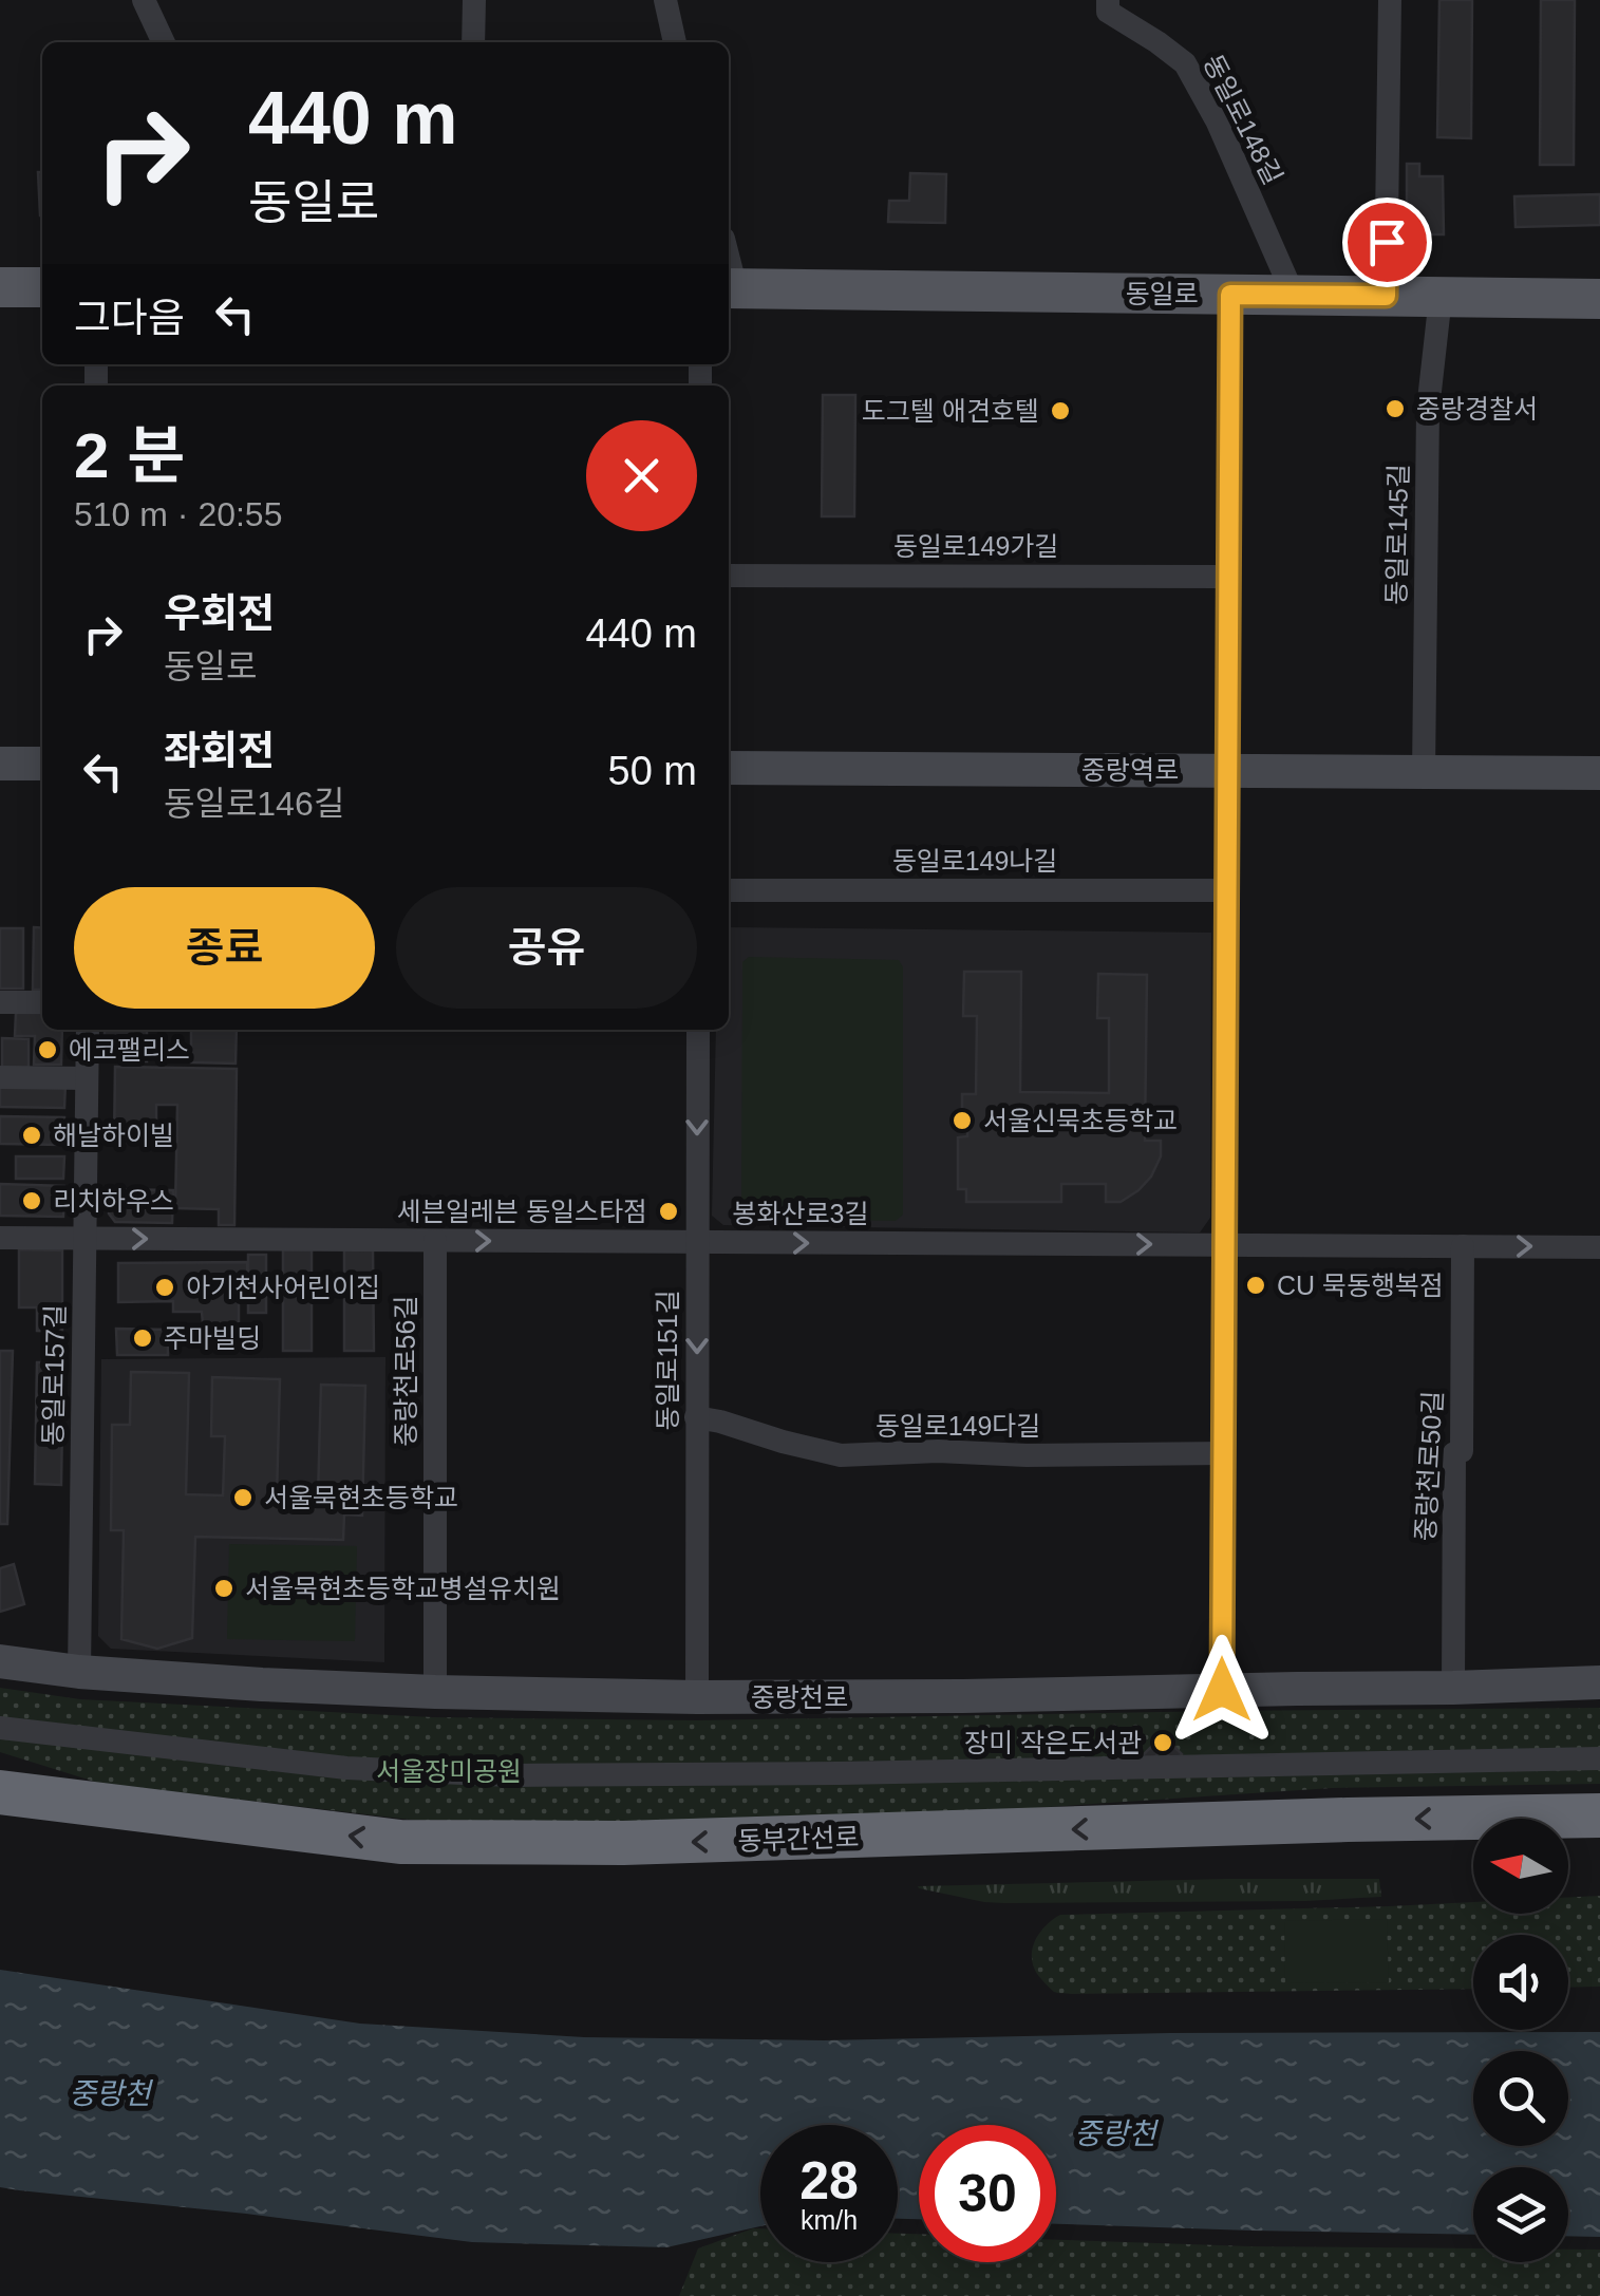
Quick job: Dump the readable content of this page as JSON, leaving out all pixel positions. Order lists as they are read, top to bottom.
{
  "streets": {
    "highway": ["동부간선로"],
    "main road": ["동일로", "중랑역로", "중랑천로"],
    "street": [
      "동일로148길",
      "동일로145길",
      "동일로149가길",
      "동일로149나길",
      "봉화산로3길",
      "동일로151길",
      "중랑천로56길",
      "동일로157길",
      "동일로149다길",
      "중랑천로50길"
    ]
  },
  "crossings": [
    ["동일로148길", "동일로"],
    ["동일로", "동일로145길"],
    ["동일로145길", "중랑역로"],
    ["봉화산로3길", "동일로151길"],
    ["봉화산로3길", "중랑천로56길"],
    ["봉화산로3길", "동일로157길"],
    ["봉화산로3길", "중랑천로50길"],
    ["동일로151길", "동일로149다길"],
    ["동일로151길", "중랑천로"],
    ["중랑천로56길", "중랑천로"],
    ["동일로157길", "중랑천로"],
    ["중랑천로50길", "중랑천로"]
  ],
  "one_way": ["봉화산로3길", "동일로151길", "동부간선로"],
  "water": ["중랑천"],
  "parks": ["서울장미공원"],
  "places": [
    "중랑경찰서",
    "도그텔 애견호텔",
    "에코팰리스",
    "서울신묵초등학교",
    "해날하이빌",
    "리치하우스",
    "세븐일레븐 동일스타점",
    "CU 묵동행복점",
    "아기천사어린이집",
    "주마빌딩",
    "서울묵현초등학교",
    "서울묵현초등학교병설유치원",
    "장미 작은도서관"
  ],
  "north": "left",
  "page": {
    "turn": ["440 m", "동일로"],
    "then": "그다음",
    "heading": ["2 분", "510 m · 20:55"],
    "list": [
      {
        "name": "우회전",
        "note": "동일로",
        "value": "440 m"
      },
      {
        "name": "좌회전",
        "note": "동일로146길",
        "value": "50 m"
      }
    ],
    "buttons": ["종료", "공유"],
    "speed": "28 km/h",
    "limit": "30"
  }
}
